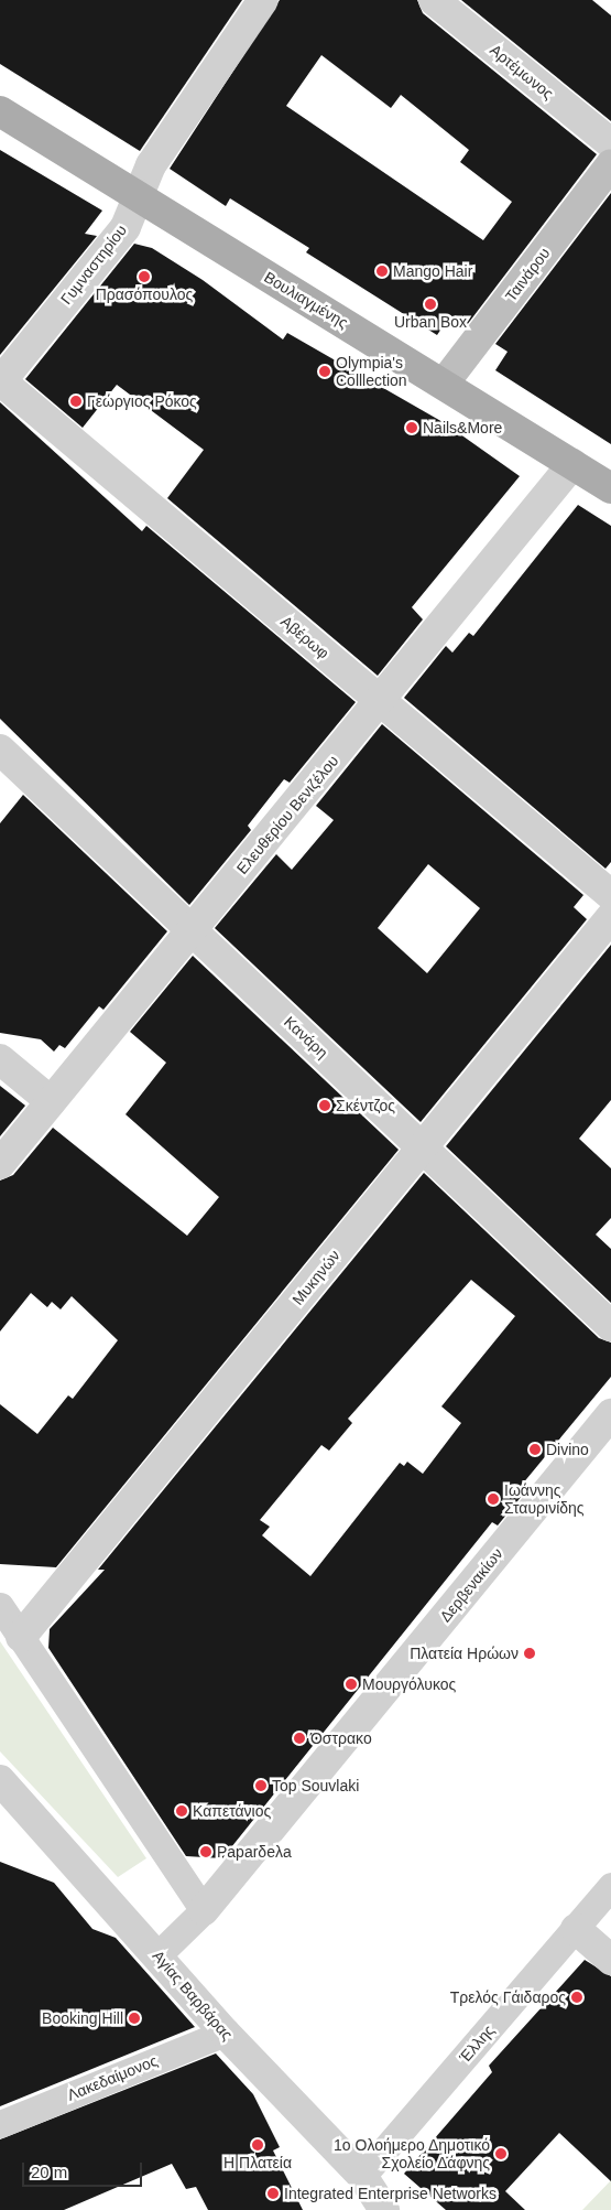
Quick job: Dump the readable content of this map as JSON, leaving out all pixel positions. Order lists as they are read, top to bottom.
{
  "streets": {
    "main road": ["Ταινάρου", "Βουλιαγμένης"],
    "street": [
      "Αρτέμωνος",
      "Γυμναστηρίου",
      "Αβέρωφ",
      "Ελευθερίου Βενιζέλου",
      "Κανάρη",
      "Μυκηνών",
      "Δερβενακίων",
      "Αγίας Βαρβάρας",
      "Έλλης",
      "Λακεδαίμονος"
    ]
  },
  "crossings": [
    ["Γυμναστηρίου", "Βουλιαγμένης"],
    ["Γυμναστηρίου", "Αβέρωφ"],
    ["Ταινάρου", "Βουλιαγμένης"],
    ["Βουλιαγμένης", "Ελευθερίου Βενιζέλου"],
    ["Αβέρωφ", "Ελευθερίου Βενιζέλου"],
    ["Ελευθερίου Βενιζέλου", "Κανάρη"],
    ["Κανάρη", "Μυκηνών"],
    ["Δερβενακίων", "Αγίας Βαρβάρας"],
    ["Αγίας Βαρβάρας", "Έλλης"],
    ["Αγίας Βαρβάρας", "Λακεδαίμονος"]
  ],
  "places": [
    "Mango Hair",
    "Πρασόπουλος",
    "Urban Box",
    "Olympia's Colllection",
    "Γεώργιος Ρόκος",
    "Nails&More",
    "Σκέντζος",
    "Divino",
    "Ιωάννης Σταυρινίδης",
    "Πλατεία Ηρώων",
    "Μουργόλυκος",
    "Όστρακο",
    "Top Souvlaki",
    "Καπετάνιος",
    "Paparδeλa",
    "Τρελός Γάιδαρος",
    "Booking Hill",
    "Η Πλατεία",
    "1ο Ολοήμερο Δημοτικό Σχολείο Δάφνης",
    "Integrated Enterprise Networks"
  ],
  "scale_bar": "20 m"
}
